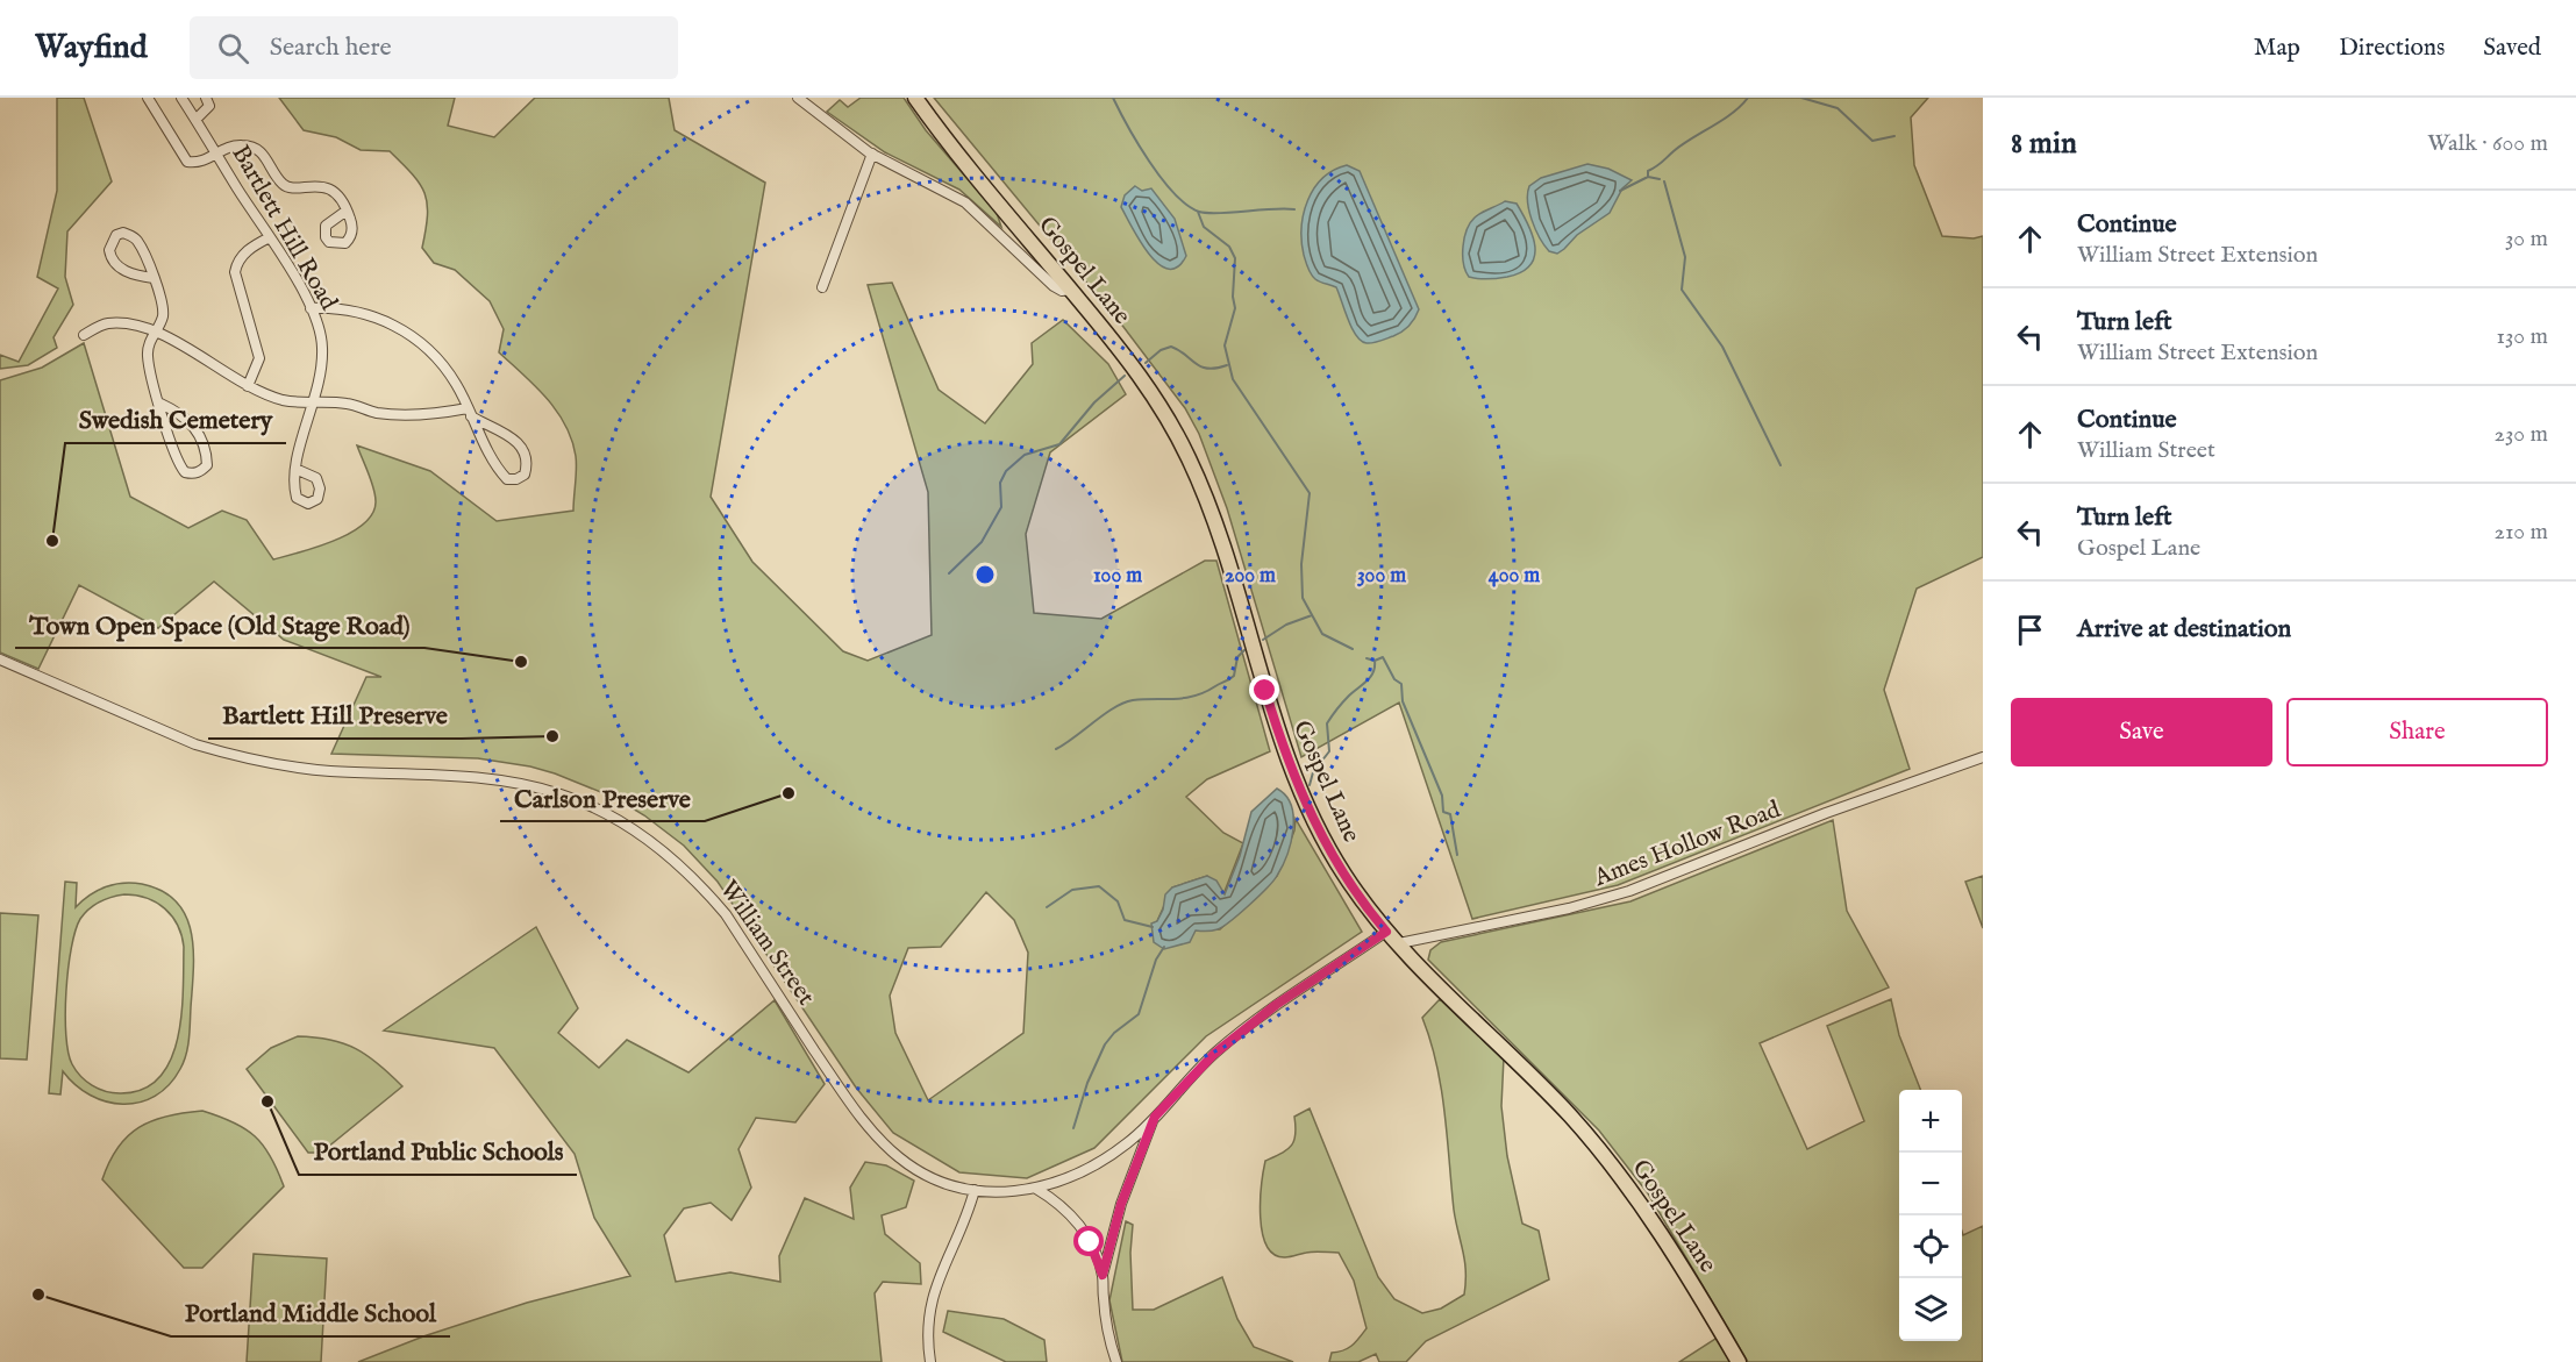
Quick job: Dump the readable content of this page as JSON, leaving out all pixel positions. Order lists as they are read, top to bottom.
{
  "streets": {
    "main road": ["Gospel Lane"],
    "street": ["Bartlett Hill Road", "Ames Hollow Road", "William Street"]
  },
  "crossings": [
    ["Gospel Lane", "Ames Hollow Road"],
    ["Gospel Lane", "William Street"]
  ],
  "places": [
    "Swedish Cemetery",
    "Town Open Space (Old Stage Road)",
    "Bartlett Hill Preserve",
    "Carlson Preserve",
    "Portland Public Schools",
    "Portland Middle School"
  ],
  "page": {
    "header": "Wayfind",
    "search": "Search here",
    "nav": ["Map", "Directions", "Saved"],
    "heading": ["8 min", "Walk · 600 m"],
    "list": [
      ["Continue", "William Street Extension", "30 m"],
      ["Turn left", "William Street Extension", "130 m"],
      ["Continue", "William Street", "230 m"],
      ["Turn left", "Gospel Lane", "210 m"],
      "Arrive at destination"
    ],
    "buttons": ["Save", "Share"],
    "map_buttons": ["+", "−"]
  },
  "rings": [
    "100 m",
    "200 m",
    "300 m",
    "400 m"
  ]
}
